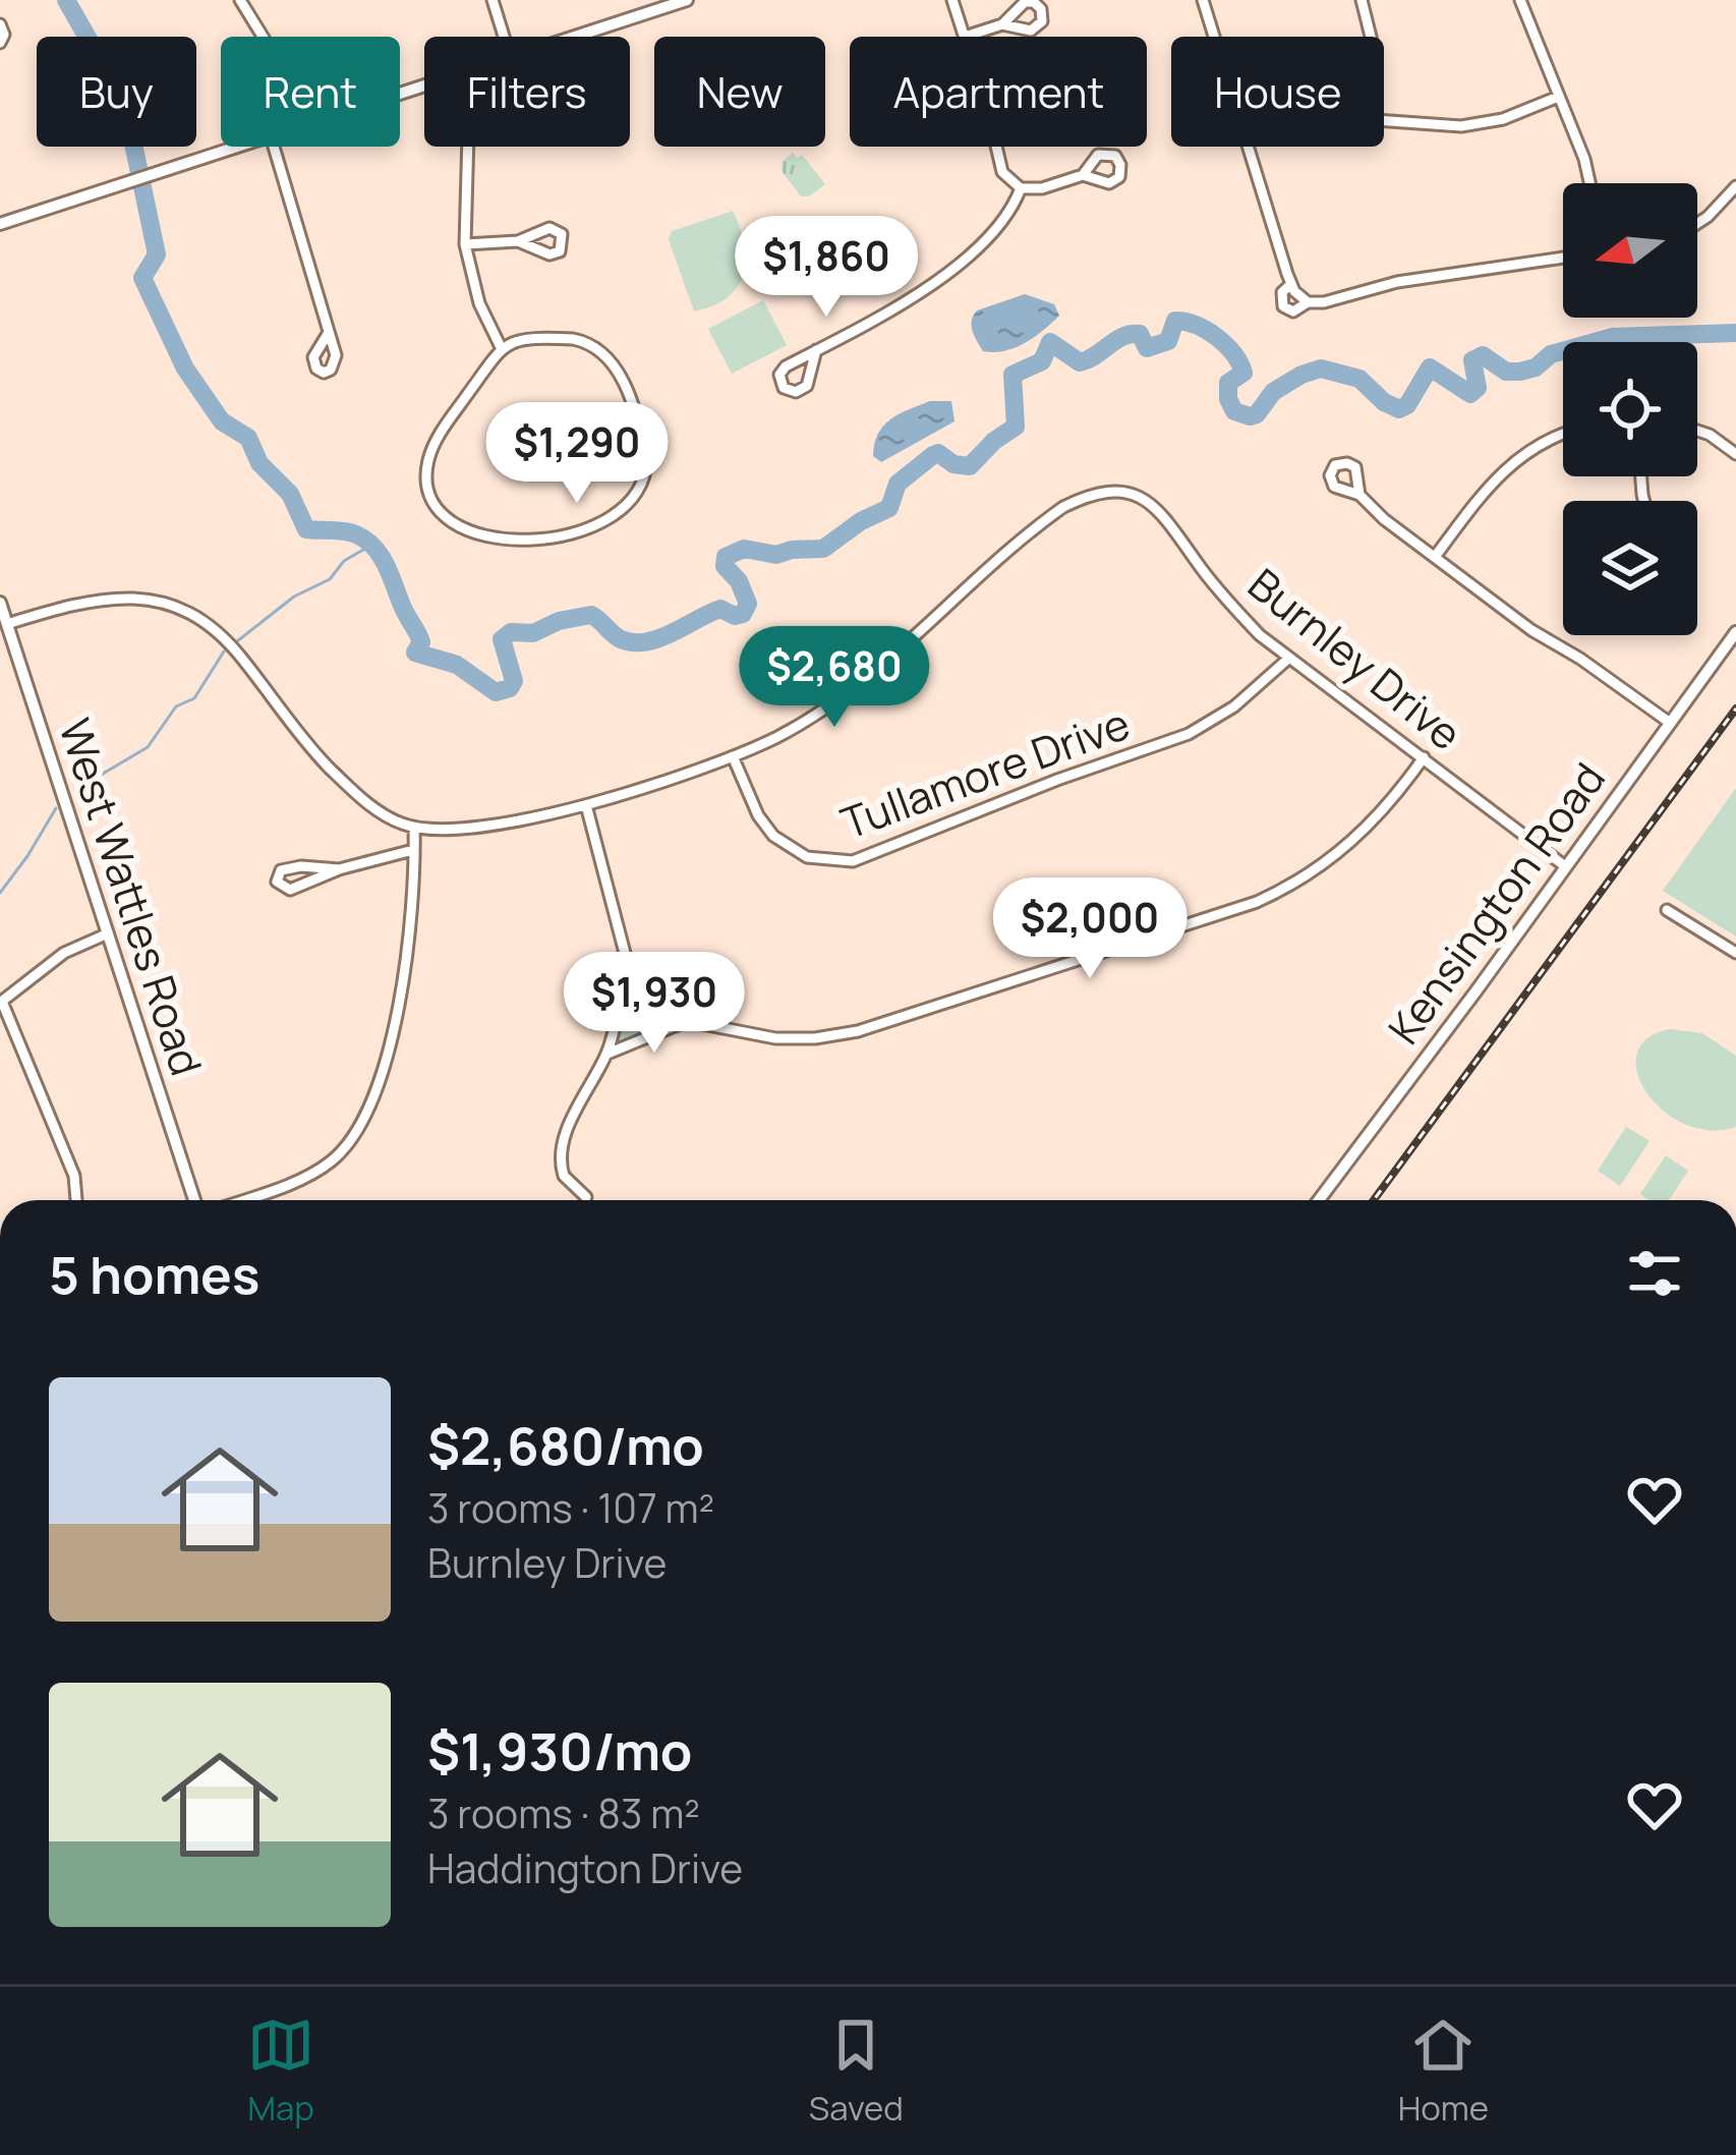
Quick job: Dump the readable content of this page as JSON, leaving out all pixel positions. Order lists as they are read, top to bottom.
{
  "streets": {
    "street": [
      "Burnley Drive",
      "Tullamore Drive",
      "West Wattles Road",
      "Kensington Road"
    ]
  },
  "crossings": [
    ["Burnley Drive", "Tullamore Drive"],
    ["Burnley Drive", "Kensington Road"]
  ],
  "north": "left",
  "page": {
    "chip": [
      "Buy",
      "Rent",
      "Filters",
      "New",
      "Apartment",
      "House"
    ],
    "price": [
      "$1,860",
      "$1,290",
      "$2,680",
      "$2,000",
      "$1,930"
    ],
    "heading": "5 homes",
    "list": [
      {
        "name": "$2,680/mo",
        "note": "3 rooms · 107 m² · Burnley Drive"
      },
      {
        "name": "$1,930/mo",
        "note": "3 rooms · 83 m² · Haddington Drive"
      }
    ],
    "tabs": ["Map", "Saved", "Home"]
  }
}
